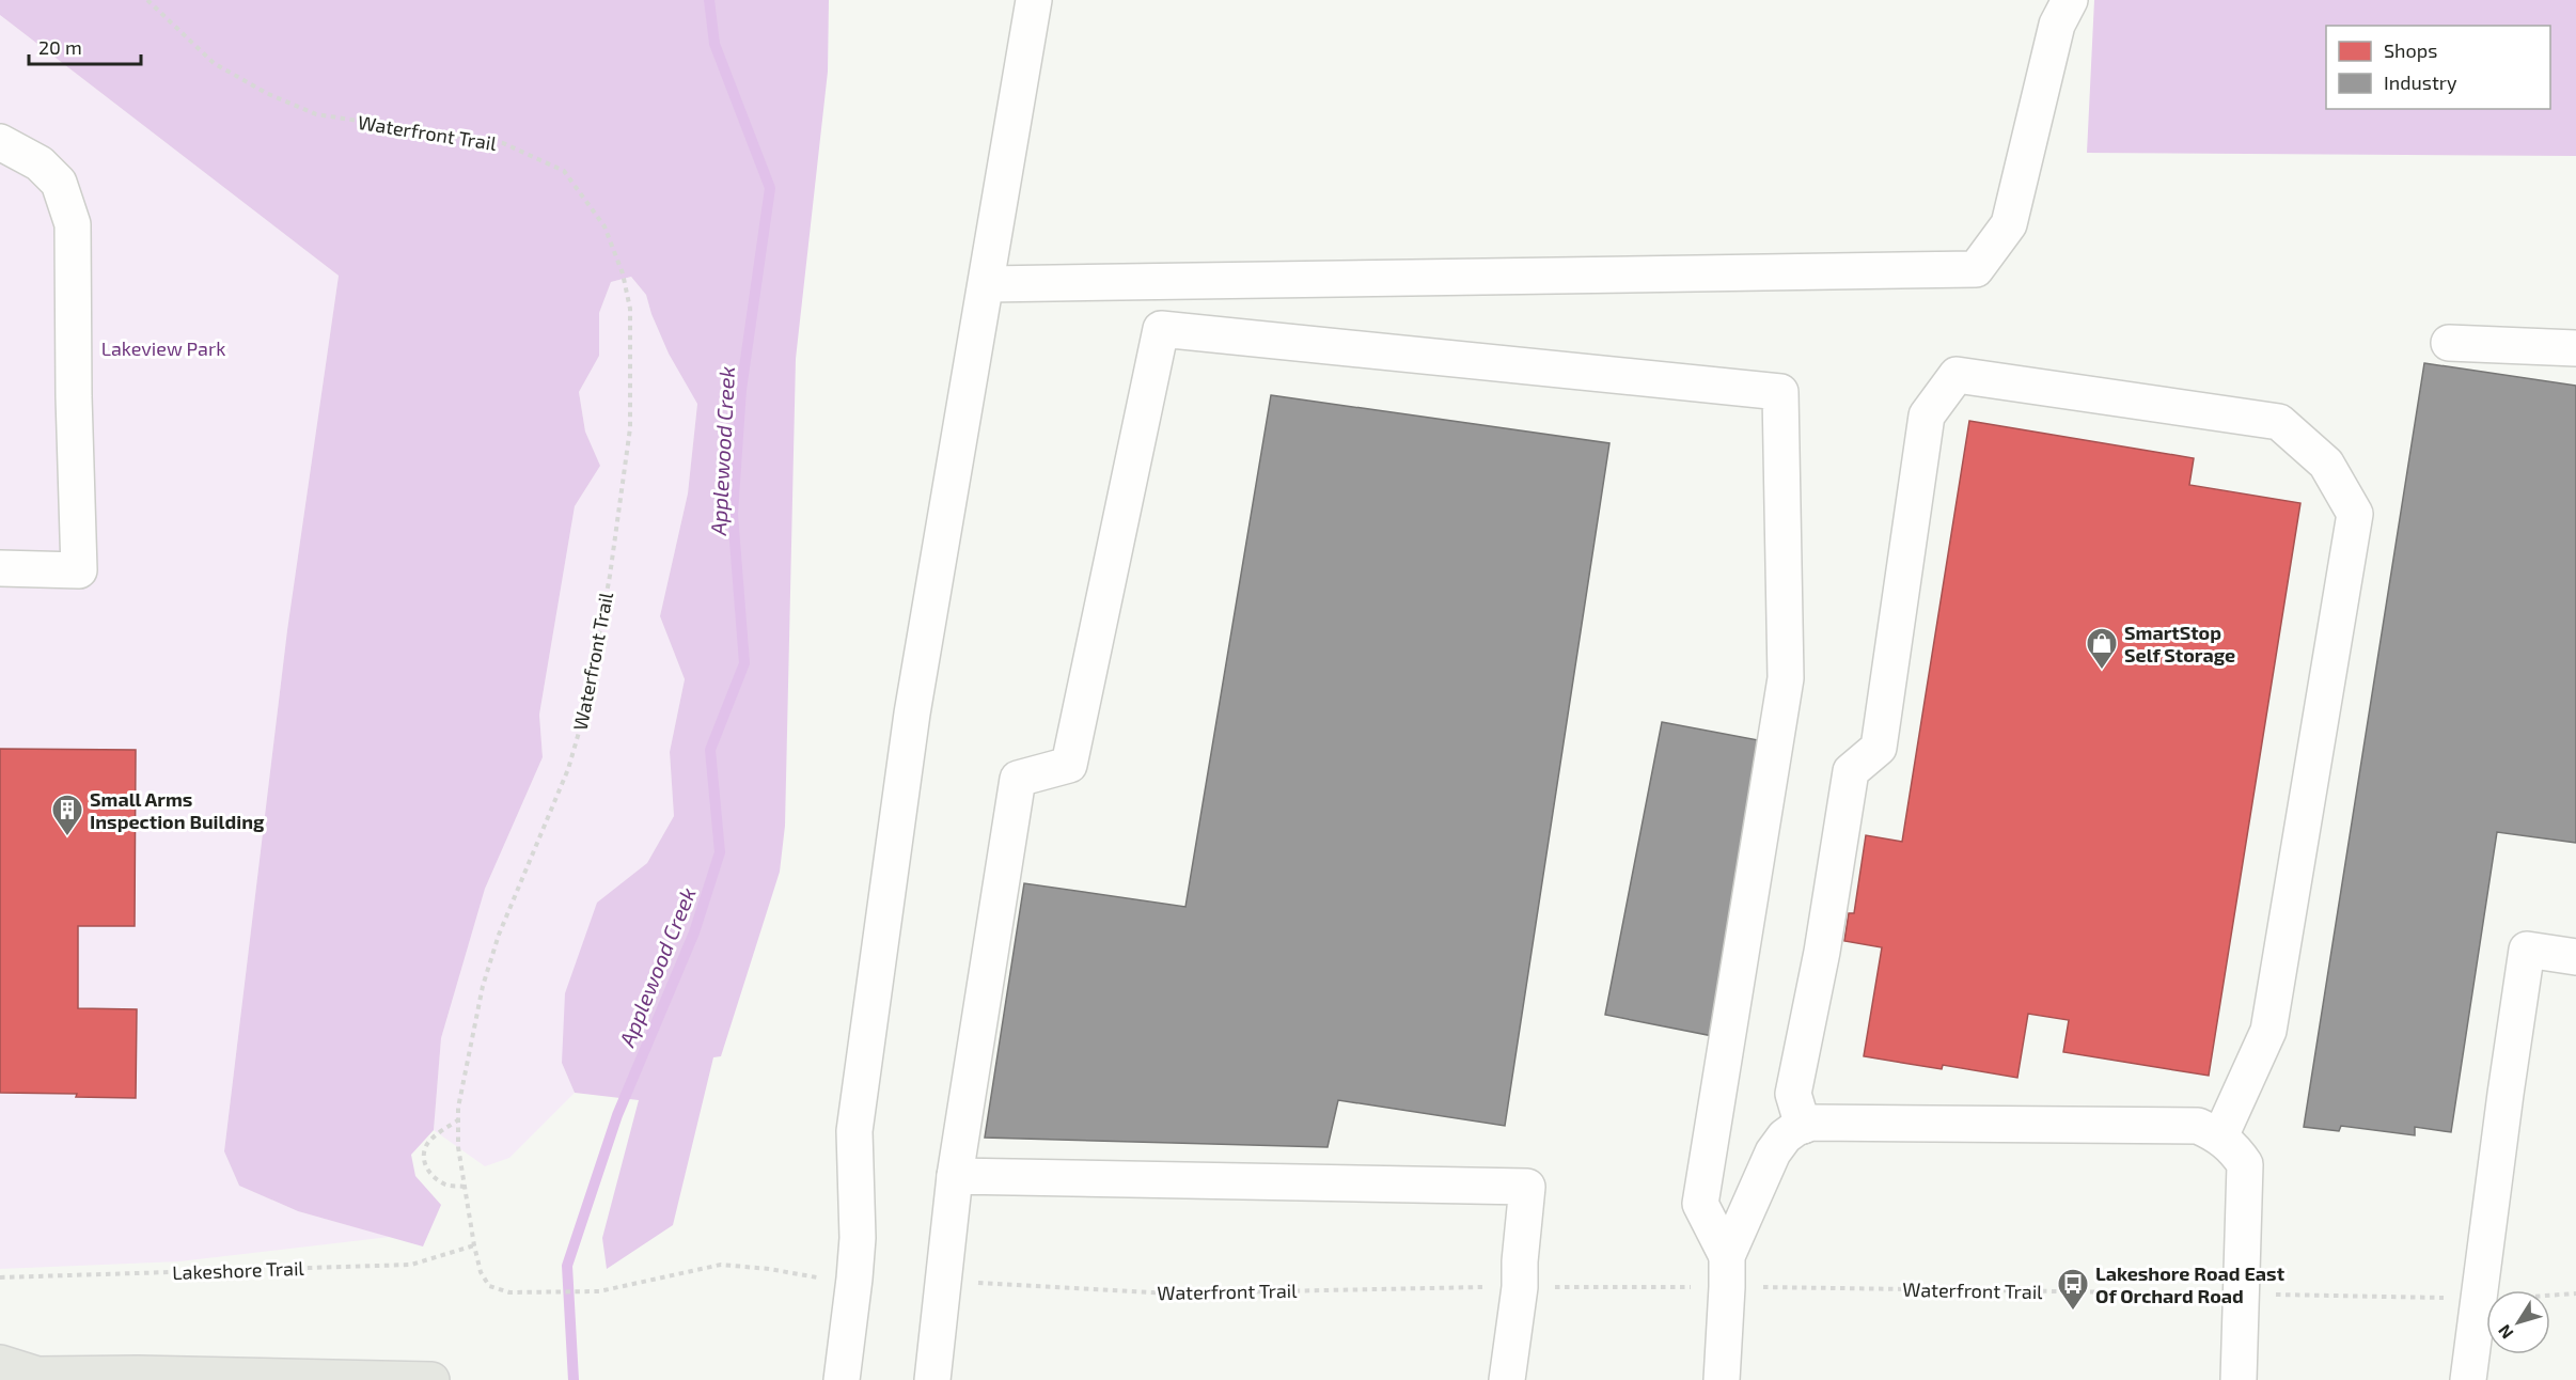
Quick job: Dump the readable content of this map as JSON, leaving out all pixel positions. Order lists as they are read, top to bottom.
{
  "streets": {
    "path": ["Waterfront Trail", "Lakeshore Trail"]
  },
  "crossings": [
    ["Waterfront Trail", "Lakeshore Trail"]
  ],
  "water": ["Applewood Creek"],
  "parks": ["Lakeview Park"],
  "places": {
    "shop": ["SmartStop Self Storage"],
    "building": ["Small Arms Inspection Building"],
    "bus stop": ["Lakeshore Road East Of Orchard Road"]
  },
  "legend": ["Shops", "Industry"],
  "scale_bar": "20 m",
  "north": "bottom left"
}
